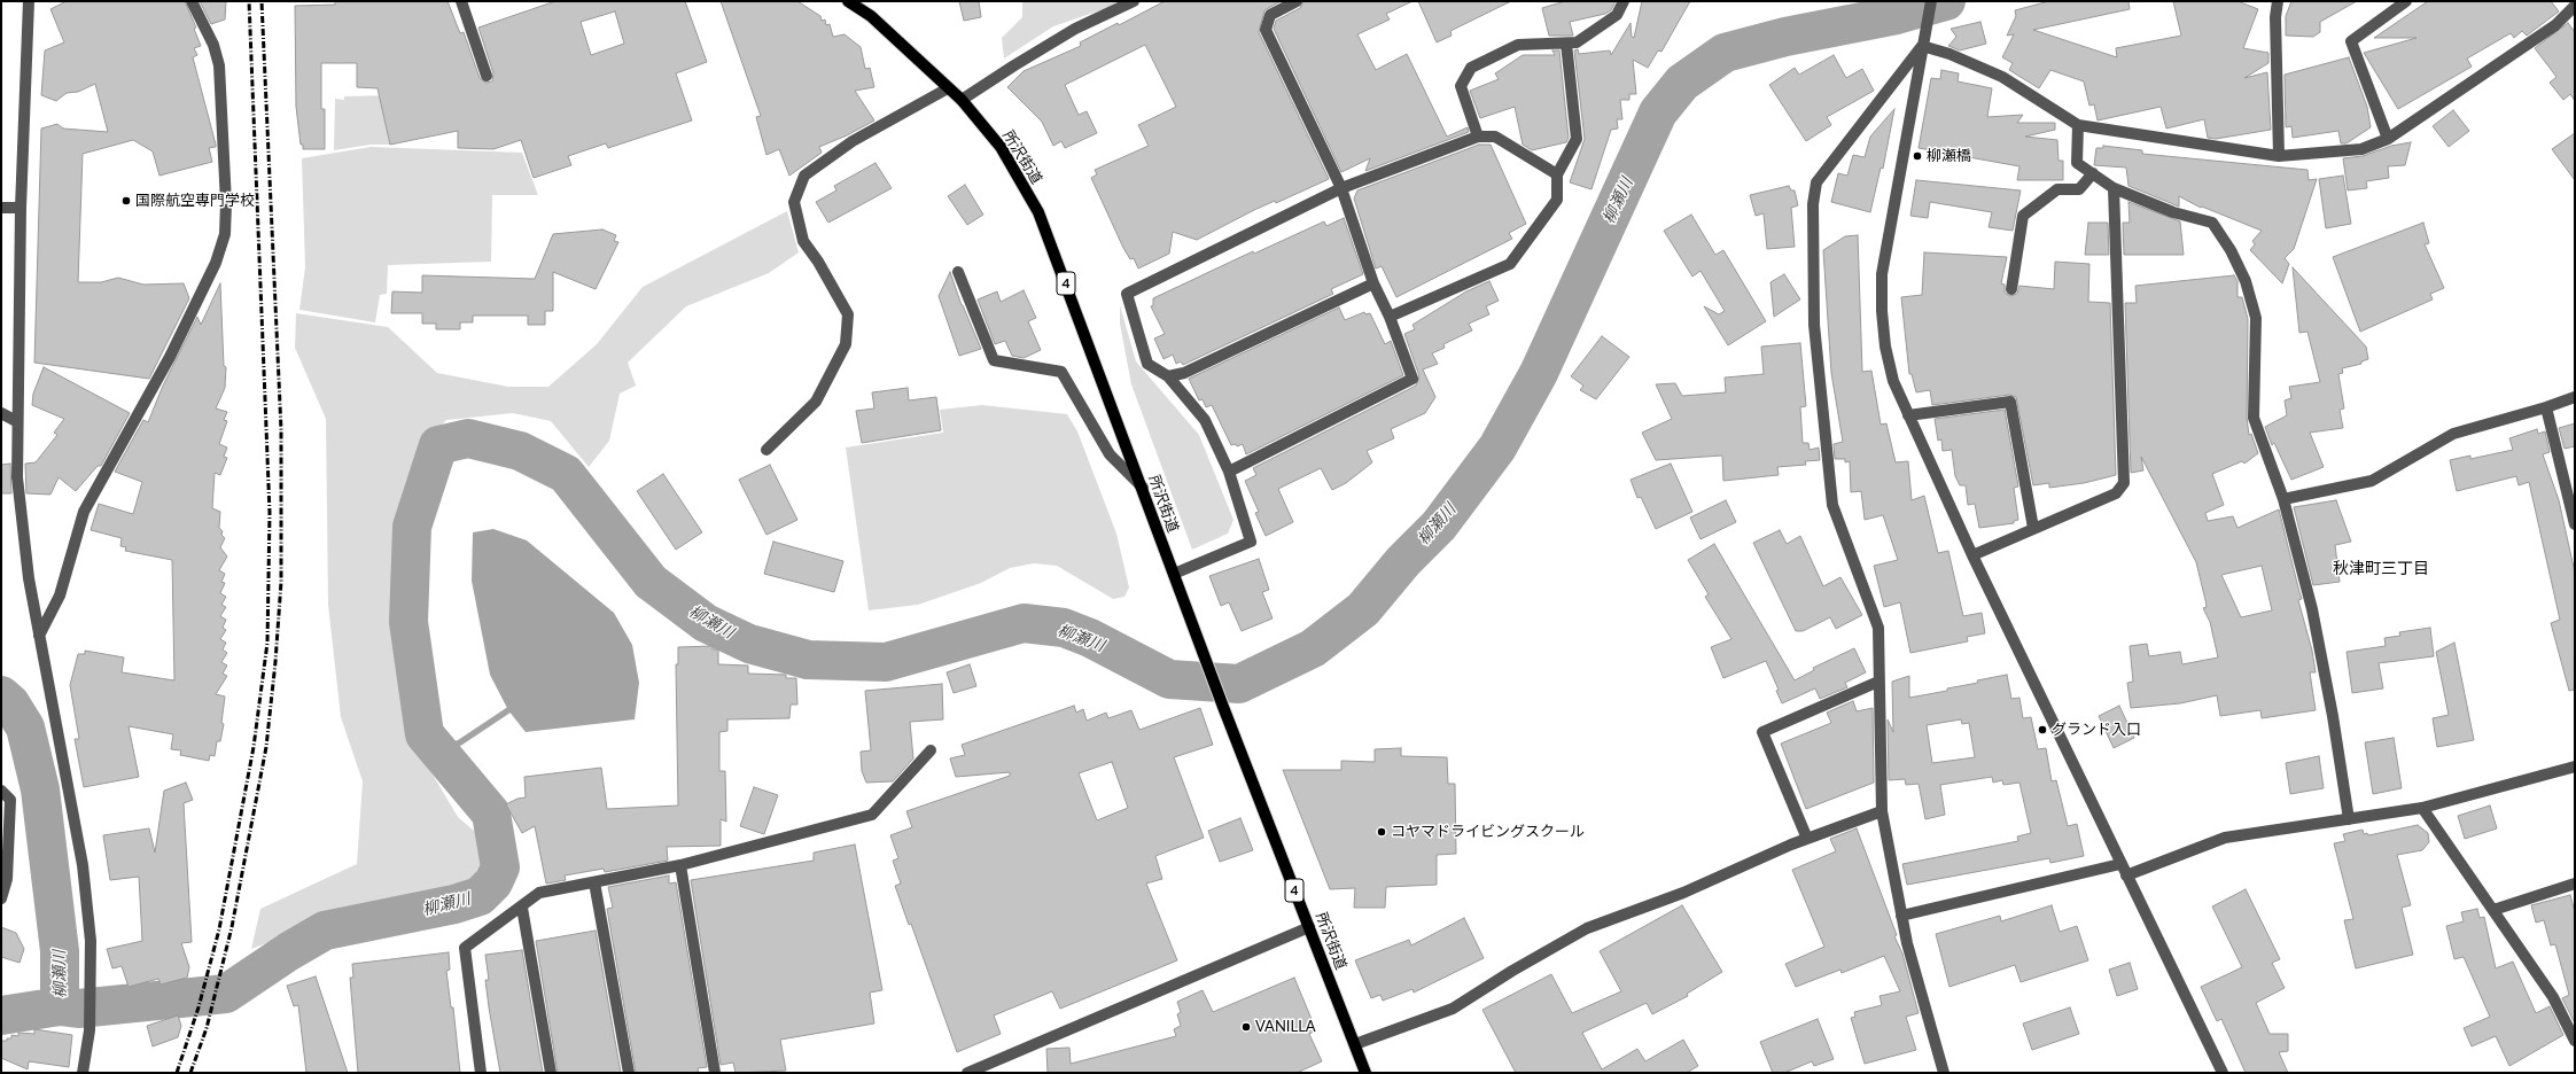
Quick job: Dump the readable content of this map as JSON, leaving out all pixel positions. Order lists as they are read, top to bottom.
{
  "streets": {
    "main road": ["所沢街道", "4"]
  },
  "districts": ["秋津町三丁目"],
  "water": ["柳瀬川"],
  "places": [
    "柳瀬橋",
    "国際航空専門学校",
    "グランド入口",
    "コヤマドライビングスクール",
    "VANILLA"
  ]
}
